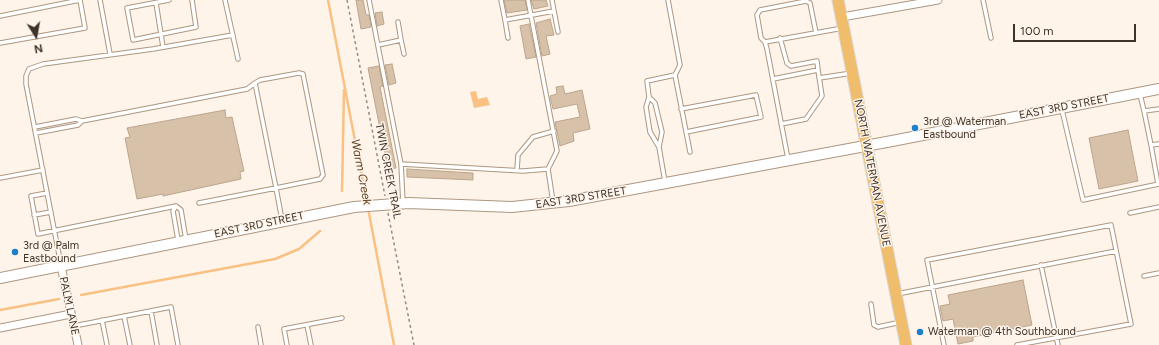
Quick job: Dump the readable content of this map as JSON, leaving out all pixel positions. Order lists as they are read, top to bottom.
{
  "streets": {
    "main road": ["EAST 3RD STREET", "NORTH WATERMAN AVENUE"],
    "street": ["PALM LANE"],
    "path": ["TWIN CREEK TRAIL"]
  },
  "crossings": [
    ["EAST 3RD STREET", "TWIN CREEK TRAIL"],
    ["EAST 3RD STREET", "NORTH WATERMAN AVENUE"],
    ["EAST 3RD STREET", "PALM LANE"]
  ],
  "water": ["Warm Creek"],
  "places": ["3rd @ Waterman Eastbound", "3rd @ Palm Eastbound", "Waterman @ 4th Southbound"],
  "scale_bar": "100 m",
  "north": "bottom"
}
